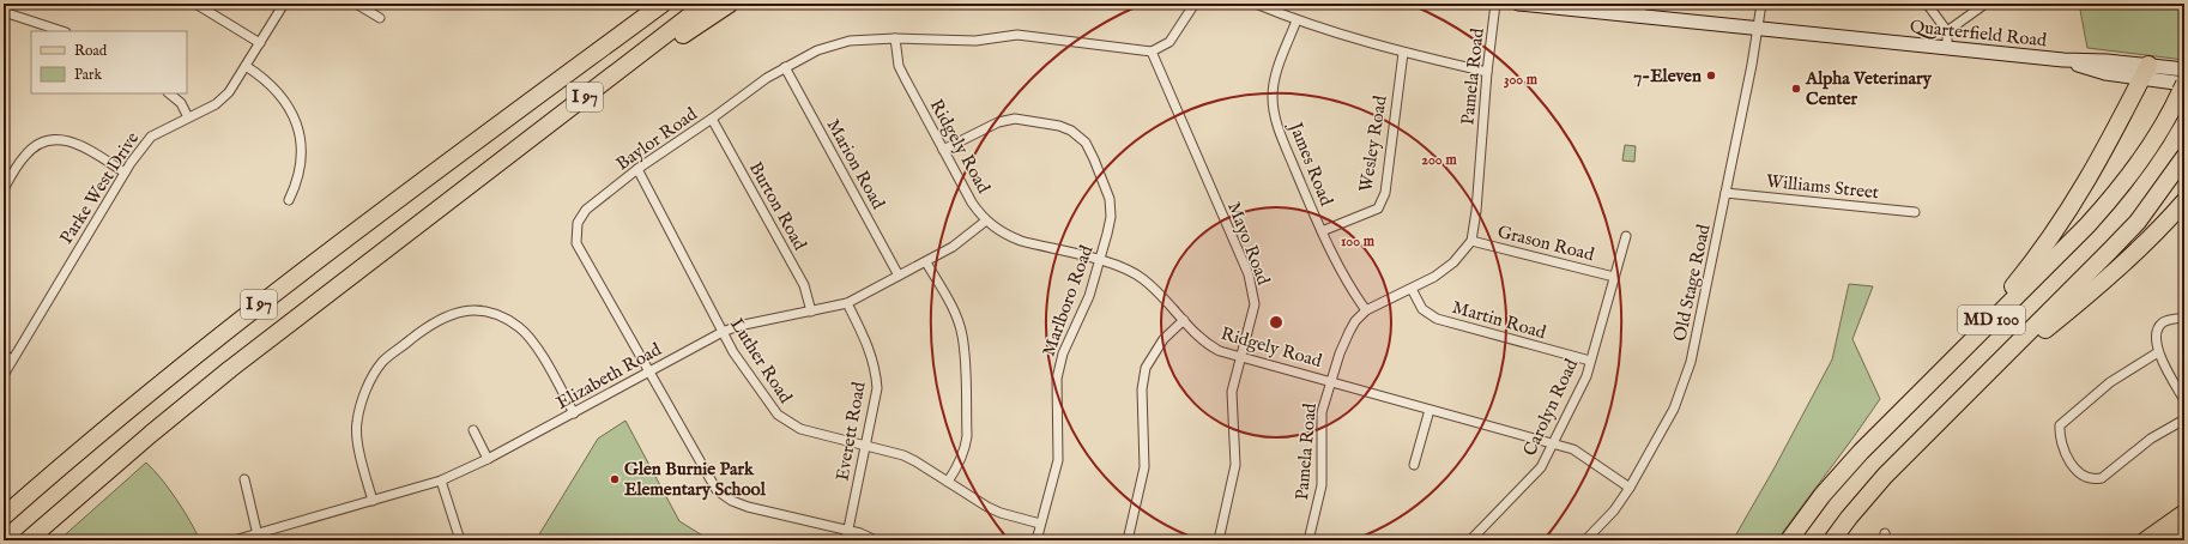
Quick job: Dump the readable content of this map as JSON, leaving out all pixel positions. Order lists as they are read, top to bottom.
{
  "streets": {
    "highway": ["I 97", "MD 100"],
    "main road": ["Quarterfield Road"],
    "street": [
      "Pamela Road",
      "Baylor Road",
      "Wesley Road",
      "Ridgely Road",
      "Marion Road",
      "James Road",
      "Williams Street",
      "Parke West Drive",
      "Burton Road",
      "Mayo Road",
      "Grason Road",
      "Old Stage Road",
      "Marlboro Road",
      "Martin Road",
      "Luther Road",
      "Elizabeth Road",
      "Carolyn Road",
      "Everett Road"
    ]
  },
  "crossings": [
    ["Quarterfield Road", "Old Stage Road"],
    ["Quarterfield Road", "MD 100"],
    ["Pamela Road", "Ridgely Road"],
    ["Pamela Road", "James Road"],
    ["Pamela Road", "Grason Road"],
    ["Pamela Road", "Martin Road"],
    ["Baylor Road", "Ridgely Road"],
    ["Baylor Road", "Marion Road"],
    ["Baylor Road", "Burton Road"],
    ["Baylor Road", "Mayo Road"],
    ["Baylor Road", "Luther Road"],
    ["Baylor Road", "Elizabeth Road"],
    ["Baylor Road", "Everett Road"],
    ["Wesley Road", "James Road"],
    ["Ridgely Road", "Mayo Road"],
    ["Ridgely Road", "Old Stage Road"],
    ["Ridgely Road", "Marlboro Road"],
    ["Ridgely Road", "Elizabeth Road"],
    ["Ridgely Road", "Carolyn Road"],
    ["Marion Road", "Elizabeth Road"],
    ["Williams Street", "Old Stage Road"],
    ["Burton Road", "Elizabeth Road"],
    ["Grason Road", "Carolyn Road"],
    ["Marlboro Road", "Luther Road"],
    ["Martin Road", "Carolyn Road"],
    ["Luther Road", "Elizabeth Road"],
    ["Luther Road", "Everett Road"],
    ["Elizabeth Road", "Everett Road"]
  ],
  "places": ["7-Eleven", "Alpha Veterinary Center", "Glen Burnie Park Elementary School"],
  "legend": ["Road", "Park"],
  "rings": ["300 m", "200 m", "100 m"]
}
